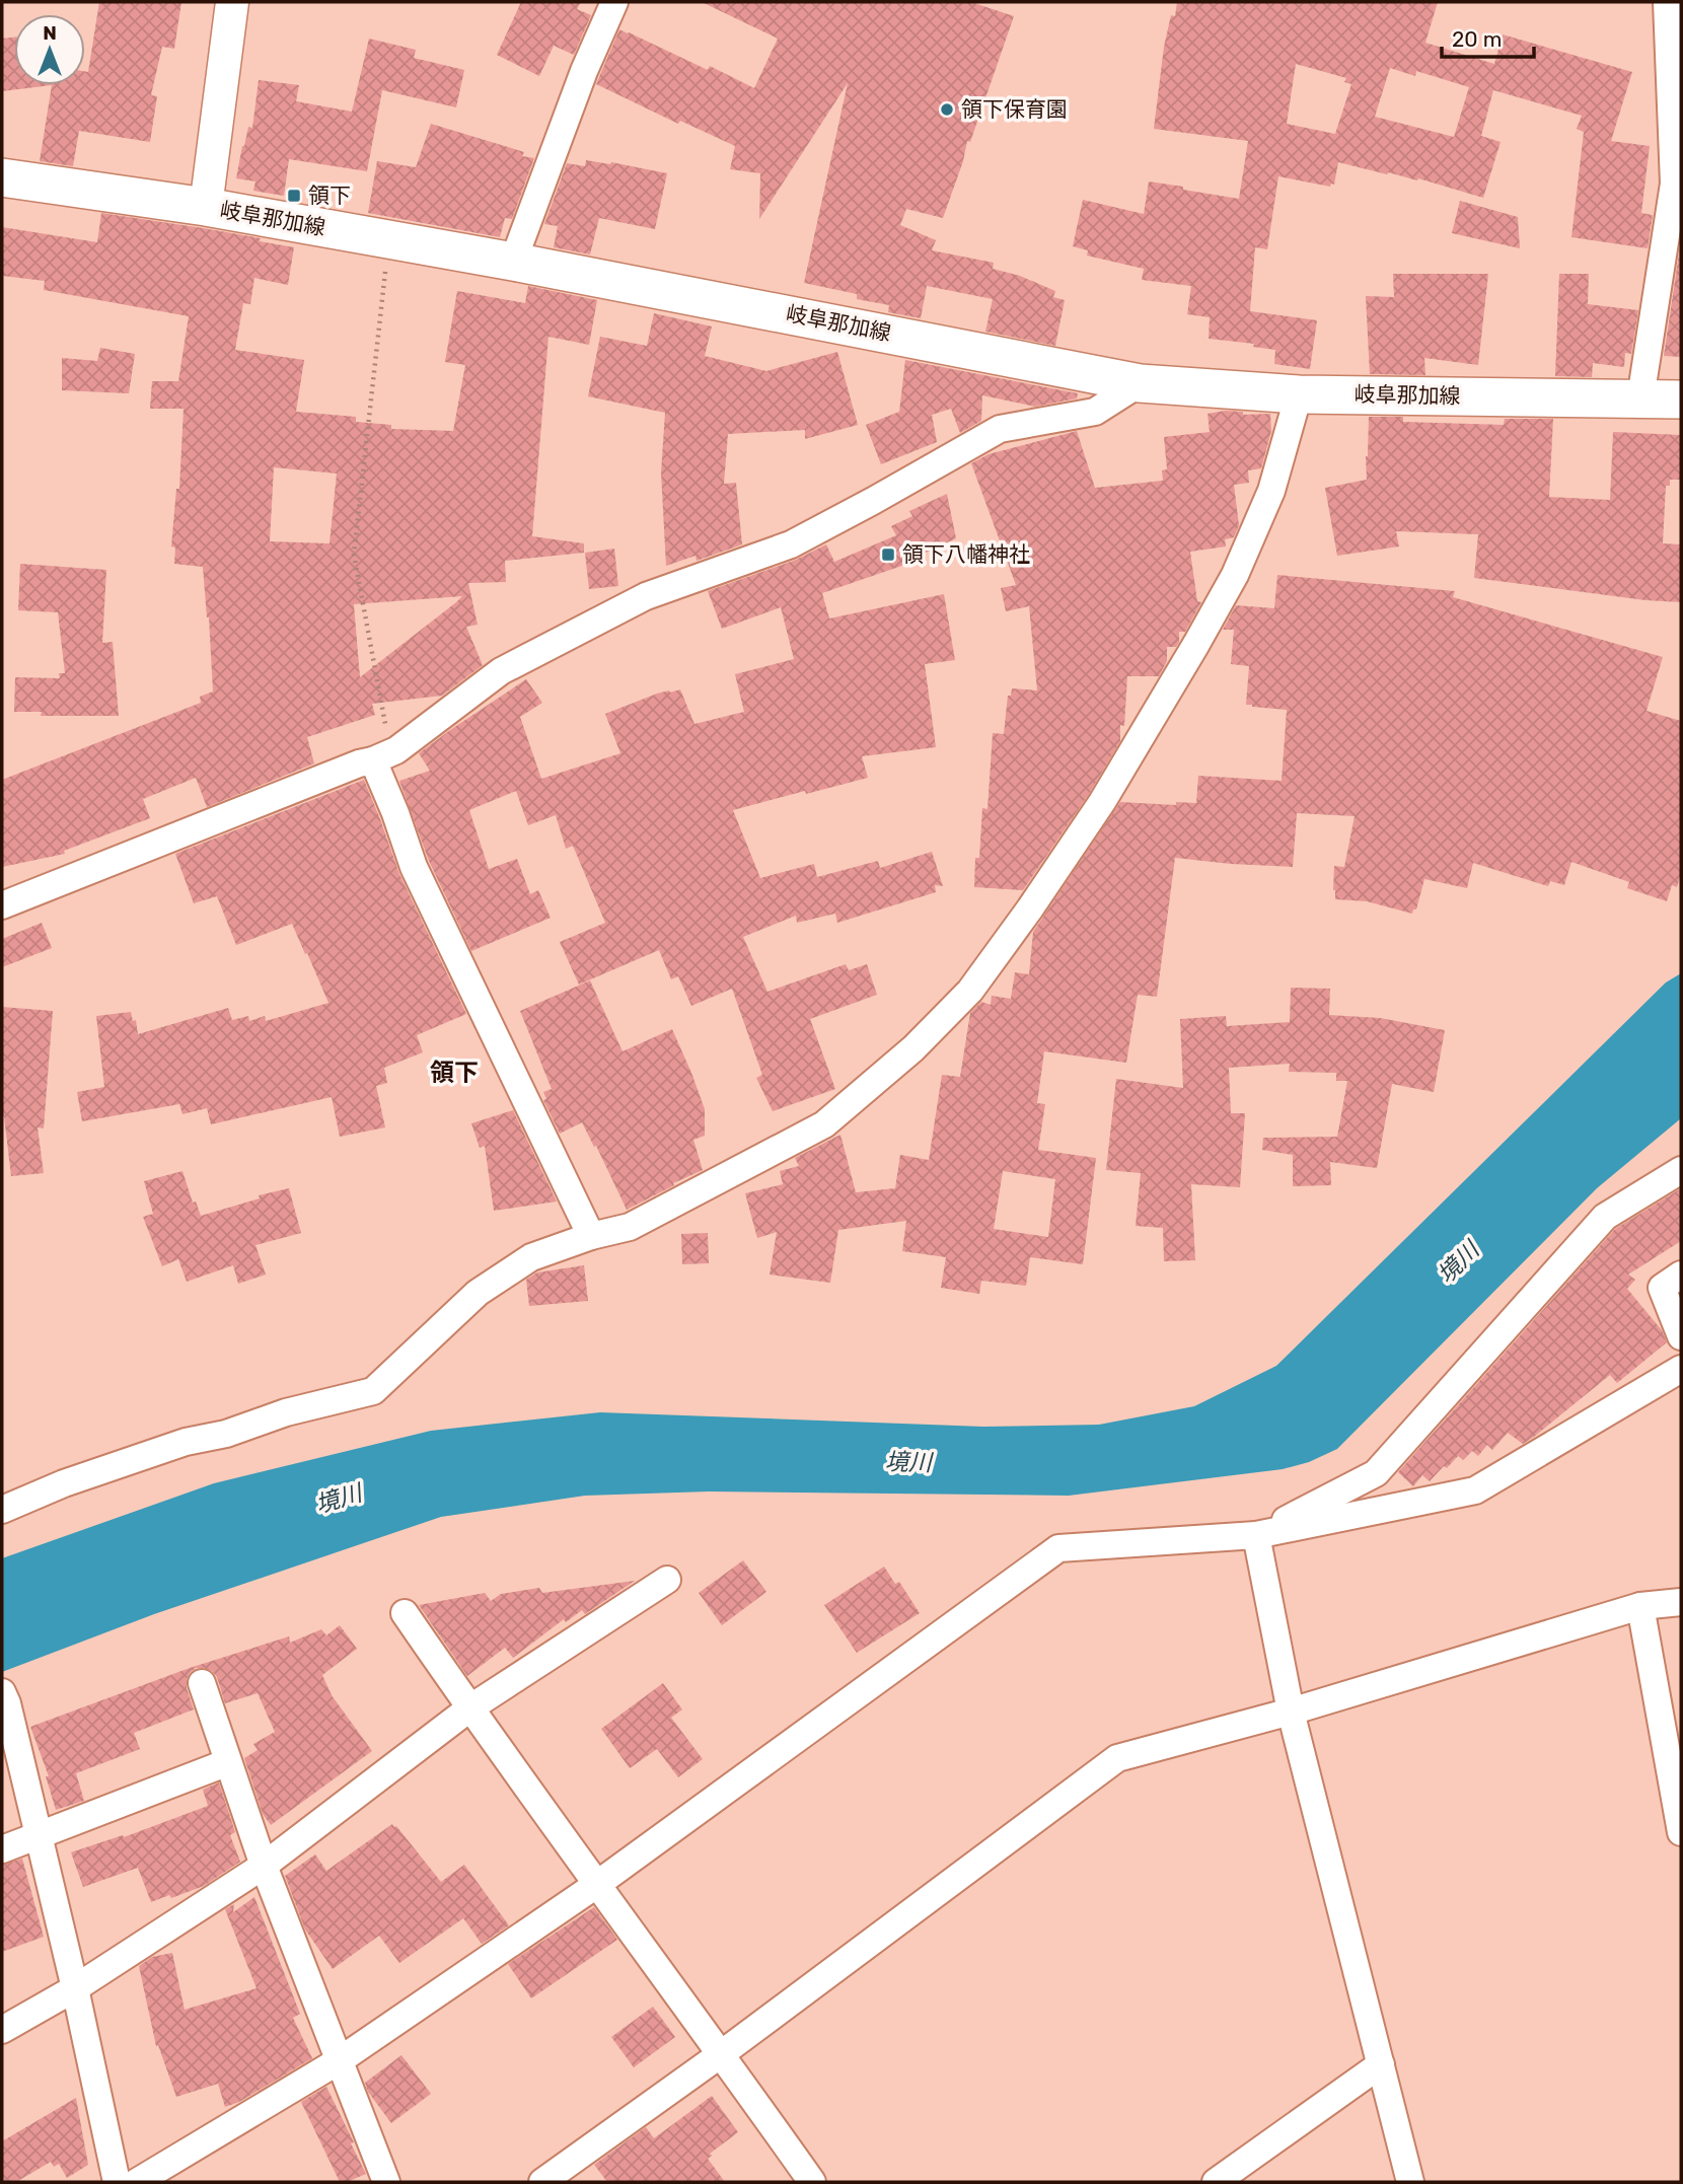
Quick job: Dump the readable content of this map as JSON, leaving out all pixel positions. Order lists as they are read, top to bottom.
{
  "streets": {
    "main road": ["岐阜那加線"]
  },
  "districts": ["領下"],
  "water": ["境川"],
  "places": {
    "other": ["領下保育園"],
    "transit": ["領下", "領下八幡神社"]
  },
  "scale_bar": "20 m",
  "north": "top"
}
